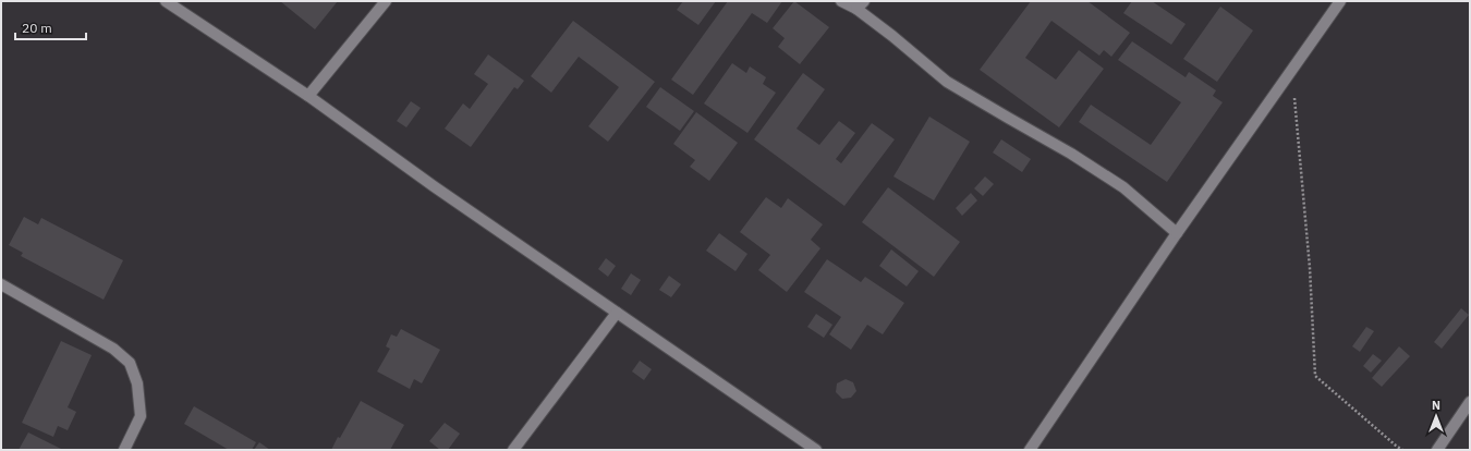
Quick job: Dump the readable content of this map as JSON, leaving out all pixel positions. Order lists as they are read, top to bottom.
{
  "scale_bar": "20 m",
  "north": "top"
}
